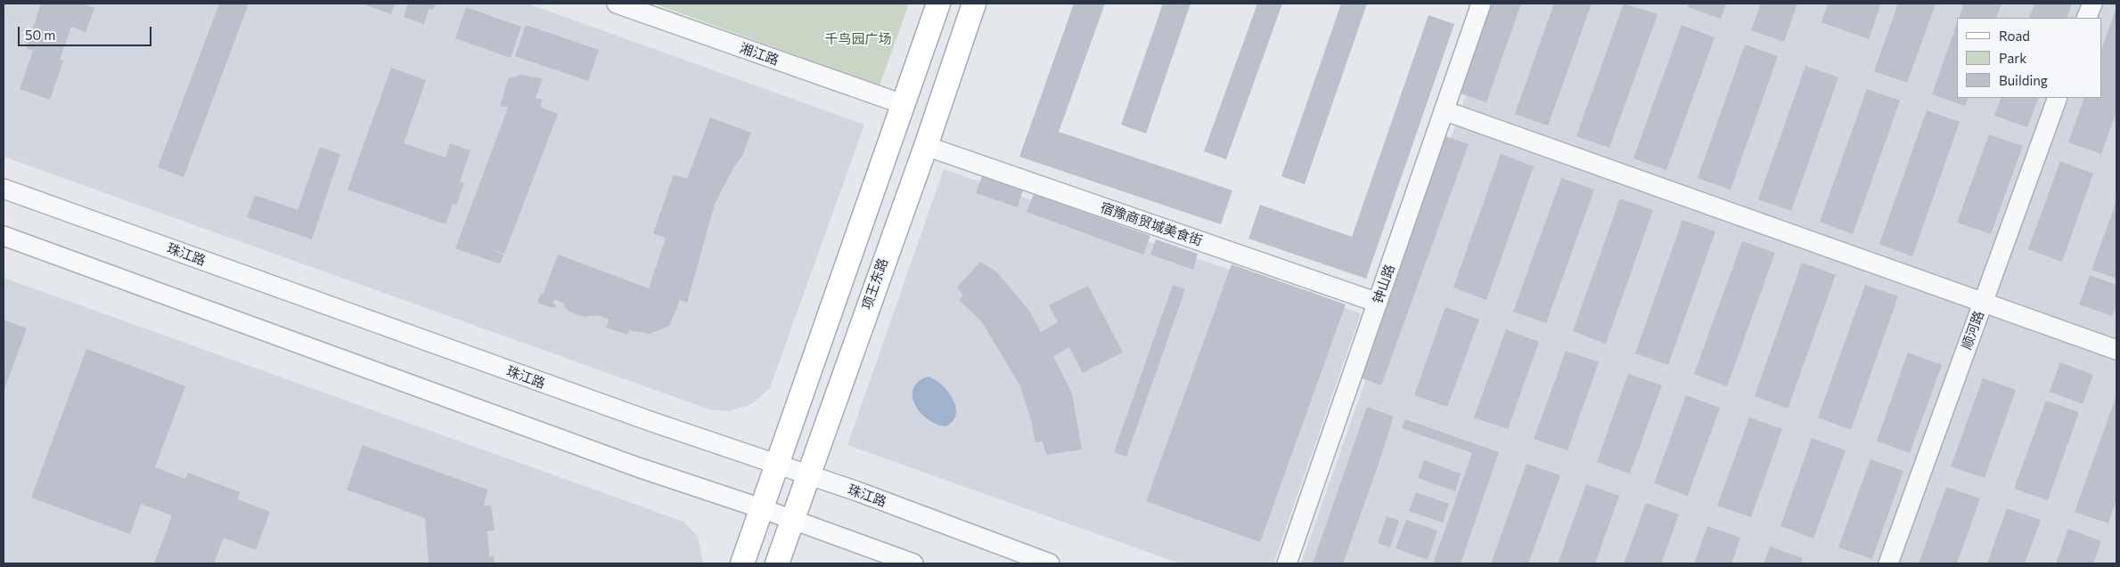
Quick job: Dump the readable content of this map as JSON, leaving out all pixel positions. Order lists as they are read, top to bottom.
{
  "streets": {
    "main road": ["项王东路"],
    "street": [
      "湘江路",
      "宿豫商贸城美食街",
      "珠江路",
      "钟山路",
      "顺河路"
    ]
  },
  "crossings": [
    ["宿豫商贸城美食街", "项王东路"],
    ["宿豫商贸城美食街", "钟山路"],
    ["珠江路", "项王东路"]
  ],
  "parks": ["千鸟园广场"],
  "legend": ["Road", "Park", "Building"],
  "scale_bar": "50 m"
}
